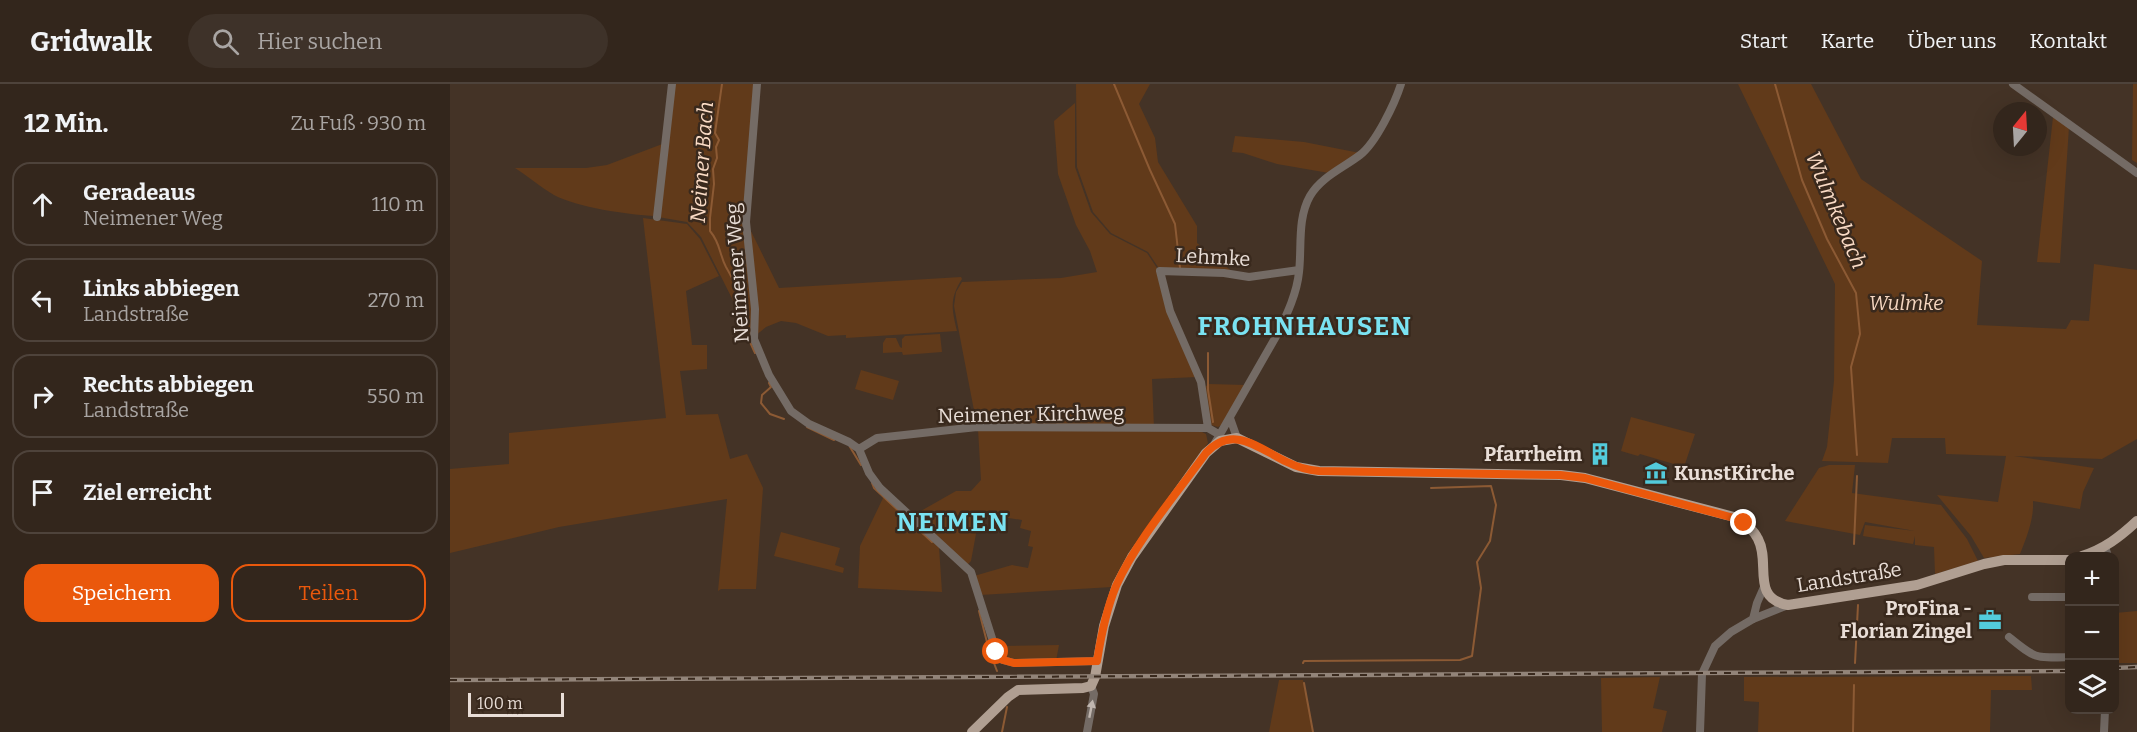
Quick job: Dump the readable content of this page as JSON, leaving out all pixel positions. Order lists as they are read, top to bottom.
{
  "streets": {
    "main road": ["Landstraße"],
    "street": ["Lehmke", "Neimener Weg", "Neimener Kirchweg"]
  },
  "crossings": [
    ["Lehmke", "Neimener Kirchweg"],
    ["Neimener Weg", "Neimener Kirchweg"]
  ],
  "districts": ["FROHNHAUSEN", "NEIMEN"],
  "water": ["Neimer Bach", "Wulmkebach"],
  "parks": ["Wulmke"],
  "places": {
    "building": ["Pfarrheim"],
    "museum": ["KunstKirche"],
    "office": ["ProFina - Florian Zingel"]
  },
  "scale_bar": "100 m",
  "north": "top",
  "page": {
    "header": "Gridwalk",
    "search": "Hier suchen",
    "nav": [
      "Start",
      "Karte",
      "Über uns",
      "Kontakt"
    ],
    "heading": ["12 Min.", "Zu Fuß · 930 m"],
    "list": [
      ["Geradeaus", "Neimener Weg", "110 m"],
      ["Links abbiegen", "Landstraße", "270 m"],
      ["Rechts abbiegen", "Landstraße", "550 m"],
      "Ziel erreicht"
    ],
    "buttons": ["Speichern", "Teilen"],
    "map_buttons": ["+", "−"],
    "scale": "100 m"
  }
}
